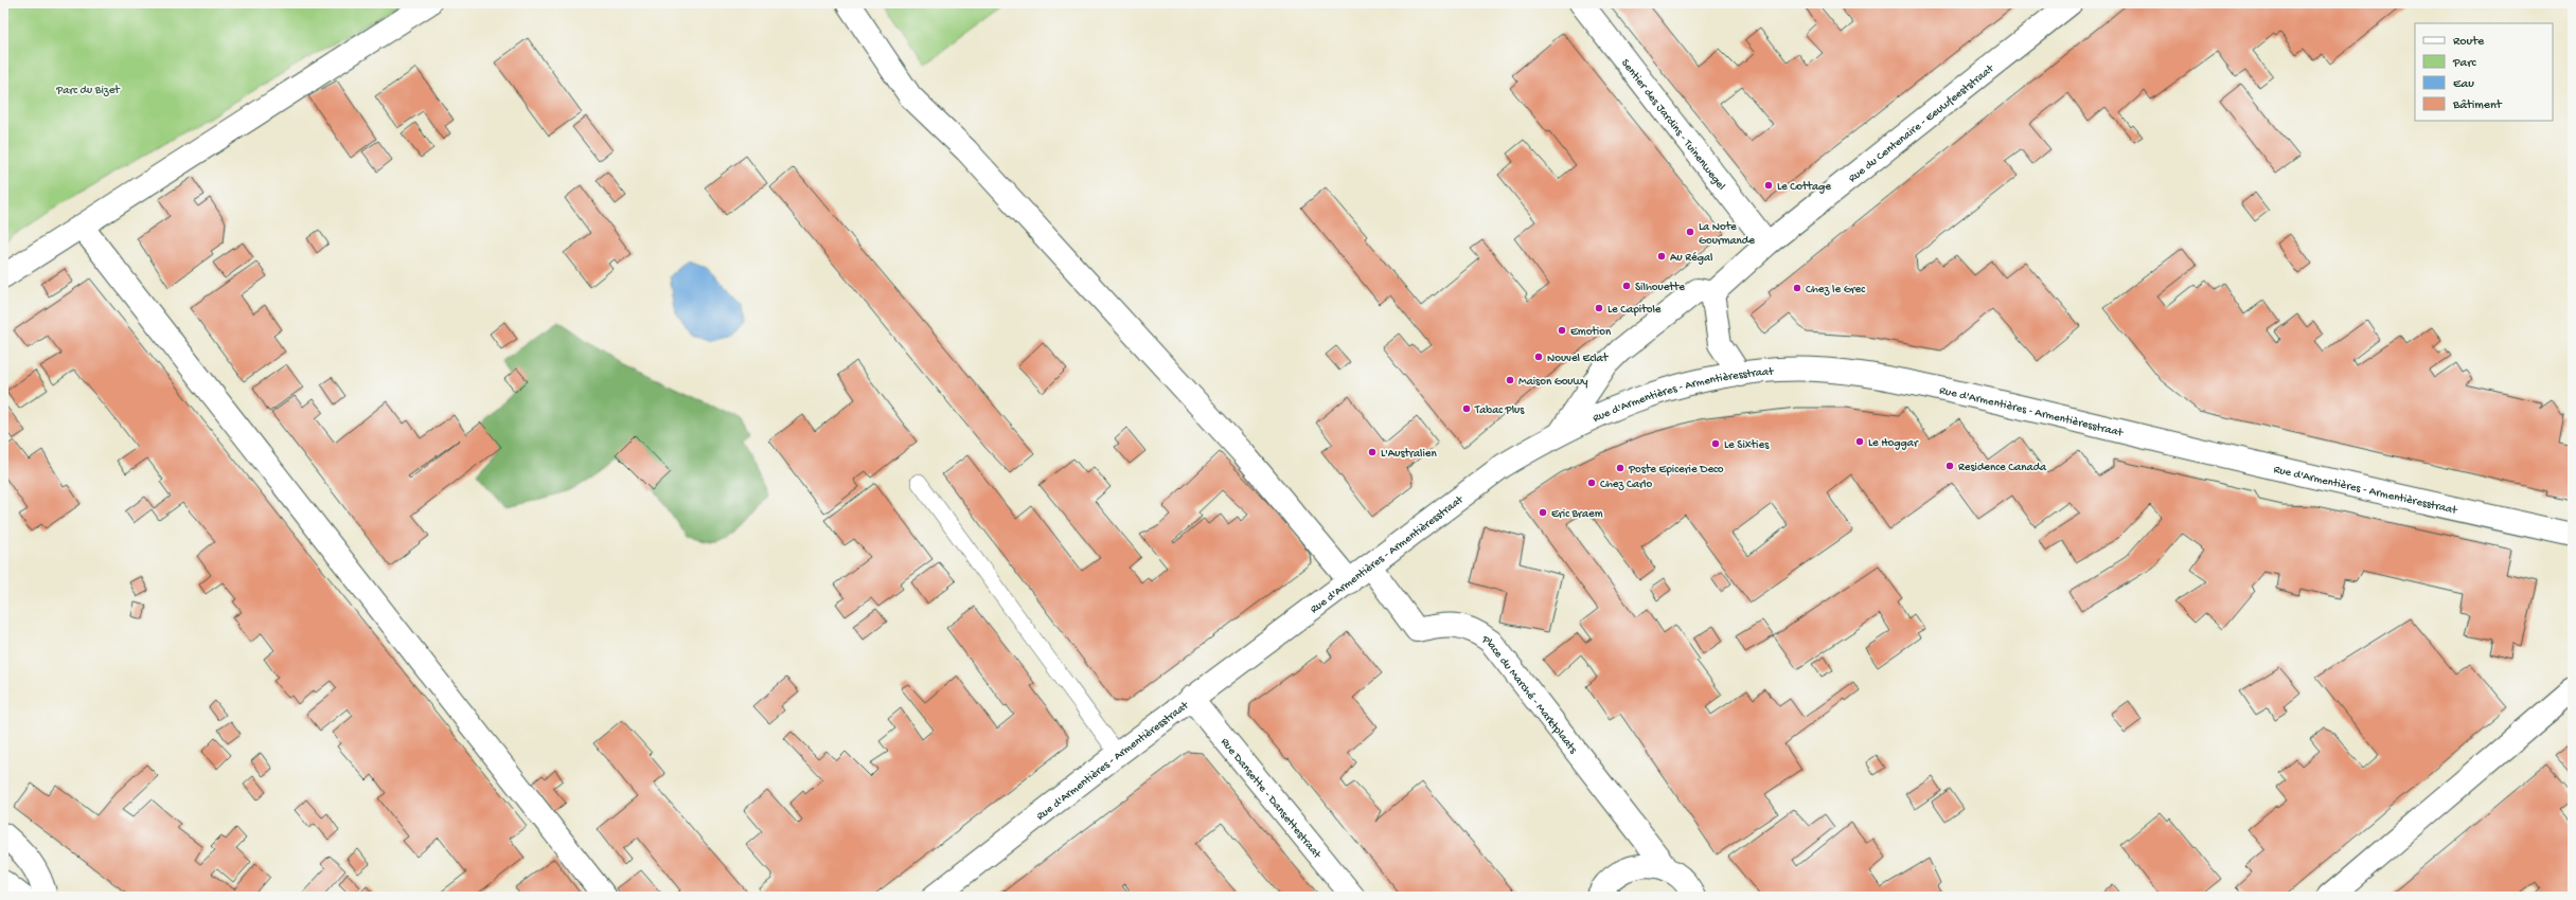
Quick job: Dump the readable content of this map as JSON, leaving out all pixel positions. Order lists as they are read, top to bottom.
{
  "streets": {
    "street": [
      "Sentier des Jardins - Tuinenwegel",
      "Rue du Centenaire - Eeuwfeeststraat",
      "Rue d'Armentières - Armentièresstraat",
      "Place du Marché - Marktplaats",
      "Rue Dansette - Dansettestraat"
    ]
  },
  "crossings": [
    ["Sentier des Jardins - Tuinenwegel", "Rue du Centenaire - Eeuwfeeststraat"],
    ["Rue d'Armentières - Armentièresstraat", "Place du Marché - Marktplaats"],
    ["Rue d'Armentières - Armentièresstraat", "Rue Dansette - Dansettestraat"]
  ],
  "parks": ["Parc du Bizet"],
  "places": [
    "Le Cottage",
    "La Note Gourmande",
    "Au Régal",
    "Silhouette",
    "Chez le Grec",
    "Le Capitole",
    "Emotion",
    "Nouvel Eclat",
    "Maison Gouwy",
    "Tabac Plus",
    "Le Hoggar",
    "Le Sixties",
    "L'Australien",
    "Residence Canada",
    "Poste Epicerie Deco",
    "Chez Carlo",
    "Eric Braem"
  ],
  "legend": [
    "Route",
    "Parc",
    "Eau",
    "Bâtiment"
  ]
}
